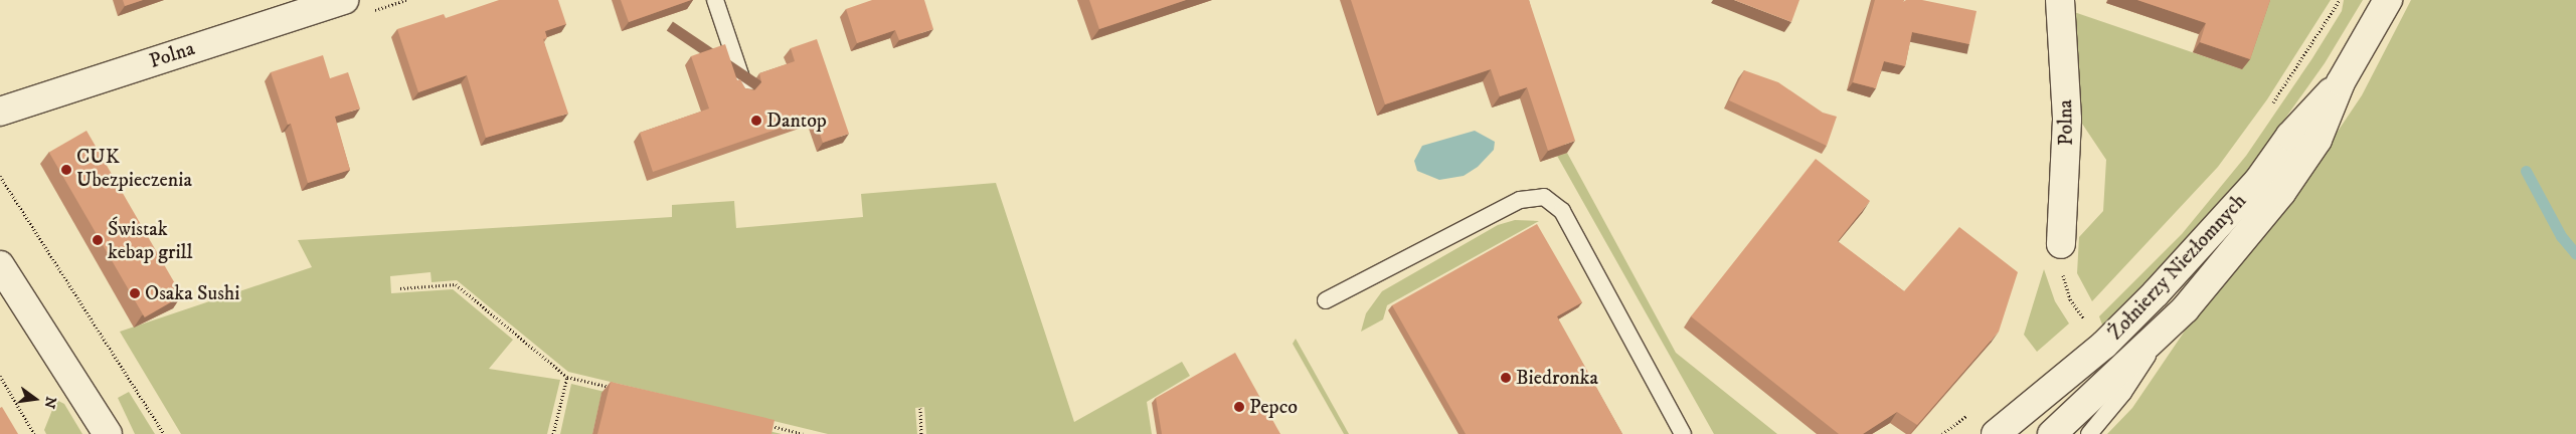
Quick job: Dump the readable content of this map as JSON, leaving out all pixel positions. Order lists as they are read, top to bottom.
{
  "streets": {
    "street": ["Polna", "Żołnierzy Niezłomnych"]
  },
  "places": [
    "Dantop",
    "CUK Ubezpieczenia",
    "Świstak kebap grill",
    "Osaka Sushi",
    "Biedronka",
    "Pepco"
  ],
  "north": "right"
}
